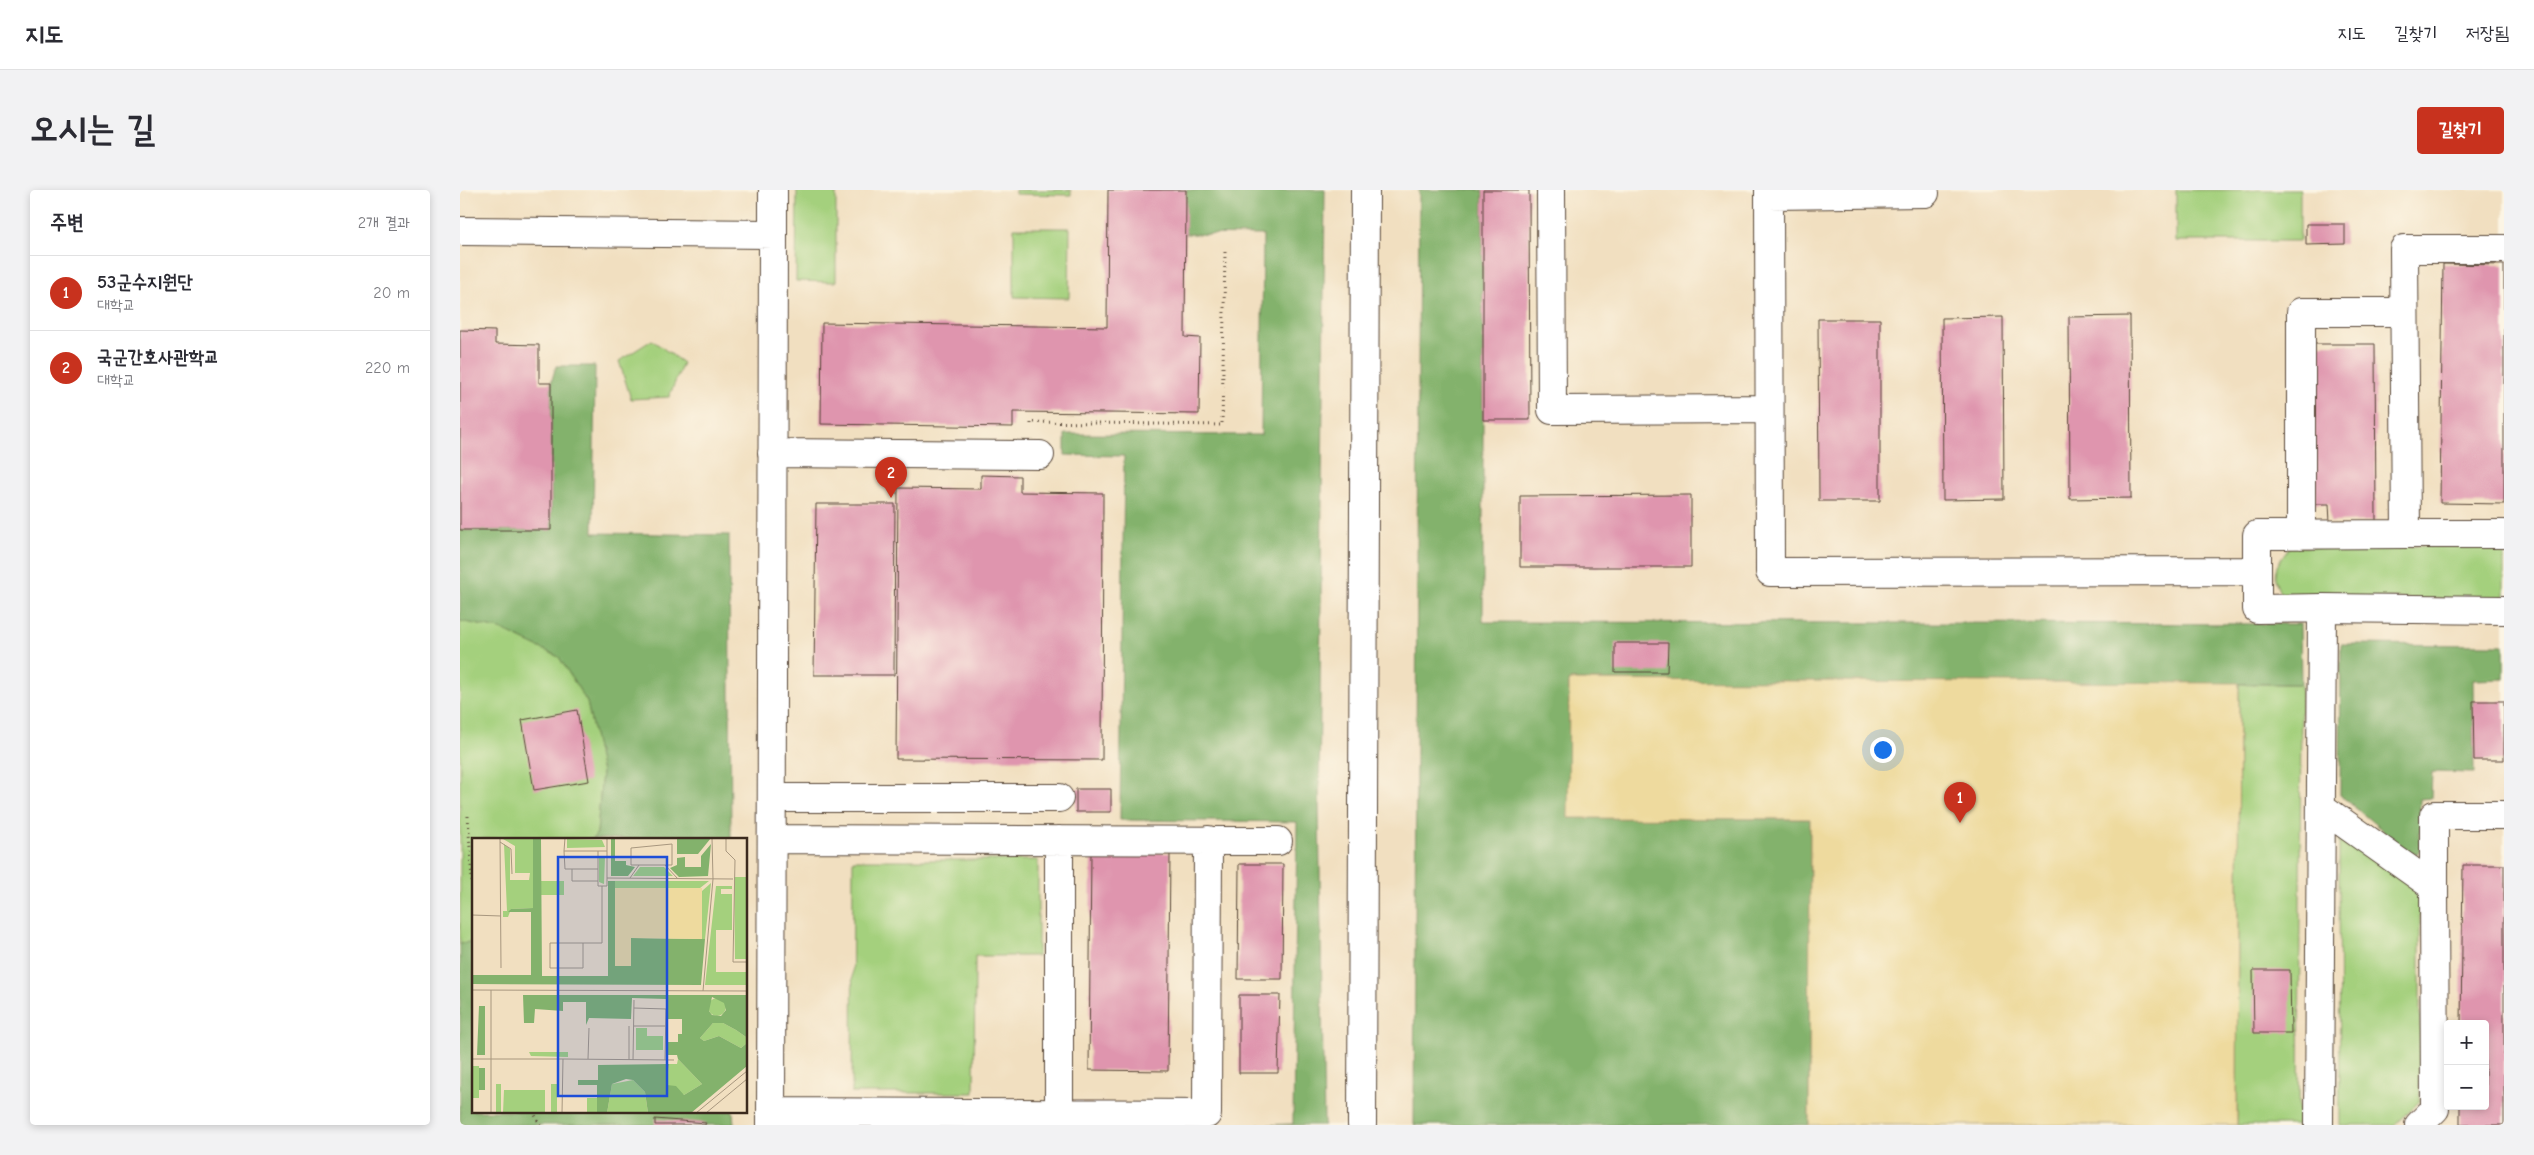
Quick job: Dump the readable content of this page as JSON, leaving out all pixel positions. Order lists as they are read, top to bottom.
{
  "page": {
    "header": "지도",
    "nav": ["지도", "길찾기", "저장됨"],
    "buttons": "길찾기",
    "title": "오시는 길",
    "heading": ["주변", "2개 결과"],
    "list": [
      {
        "mark": "1",
        "name": "53군수지원단",
        "note": "대학교",
        "value": "20 m"
      },
      {
        "mark": "2",
        "name": "국군간호사관학교",
        "note": "대학교",
        "value": "220 m"
      }
    ],
    "pins": ["2", "1"],
    "map_buttons": ["+", "−"]
  }
}
